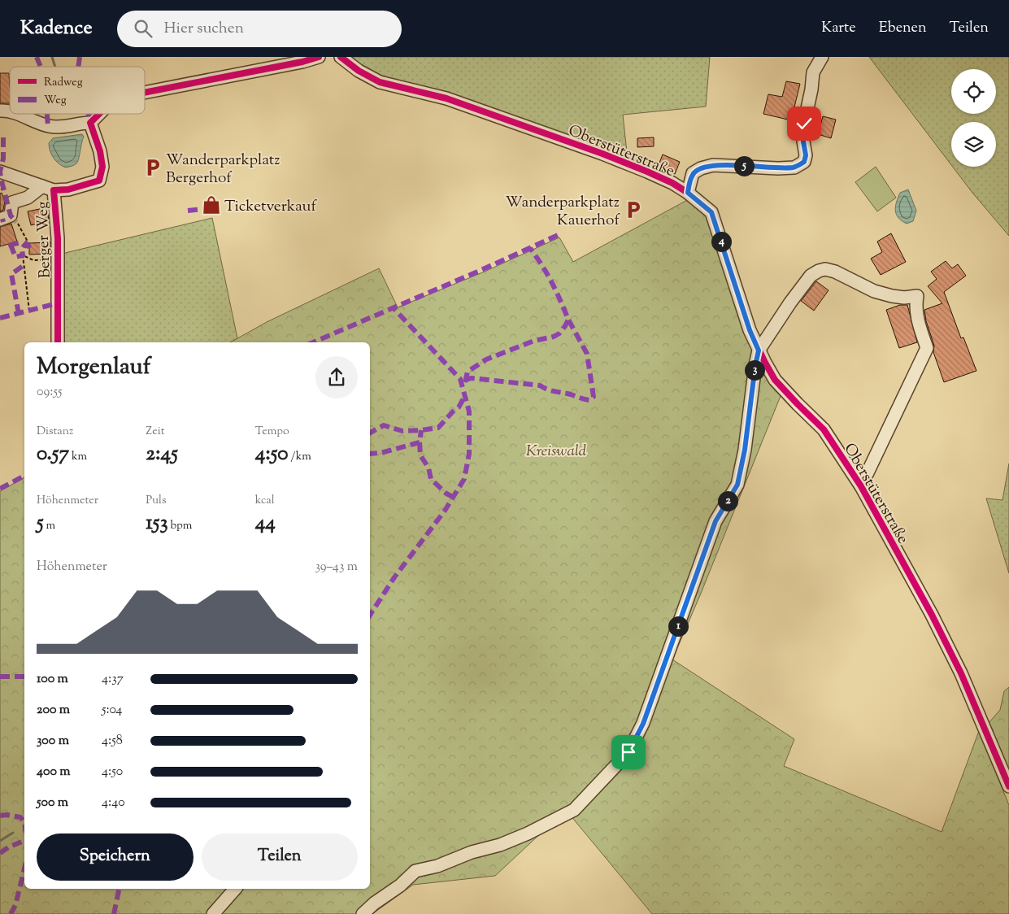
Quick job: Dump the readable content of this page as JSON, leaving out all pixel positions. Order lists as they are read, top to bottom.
{
  "streets": {
    "street": ["Oberstüterstraße", "Berger Weg"]
  },
  "parks": ["Kreiswald"],
  "places": {
    "parking": ["Wanderparkplatz Bergerhof", "Wanderparkplatz Kauerhof"],
    "shop": ["Ticketverkauf"]
  },
  "legend": ["Radweg", "Weg"],
  "page": {
    "header": "Kadence",
    "search": "Hier suchen",
    "nav": ["Karte", "Ebenen", "Teilen"],
    "pins": [
      "5",
      "4",
      "3",
      "2",
      "1"
    ],
    "heading": ["Morgenlauf", "09:55"],
    "stats": [
      ["Distanz", "0.57 km"],
      ["Zeit", "2:45"],
      ["Tempo", "4:50 /km"],
      ["Höhenmeter", "5 m"],
      ["Puls", "153 bpm"],
      ["kcal", "44"]
    ],
    "chart": ["Höhenmeter", "39–43 m"],
    "list": [
      {
        "name": "100 m",
        "note": "4:37"
      },
      {
        "name": "200 m",
        "note": "5:04"
      },
      {
        "name": "300 m",
        "note": "4:58"
      },
      {
        "name": "400 m",
        "note": "4:50"
      },
      {
        "name": "500 m",
        "note": "4:40"
      }
    ],
    "buttons": ["Speichern", "Teilen"]
  }
}
